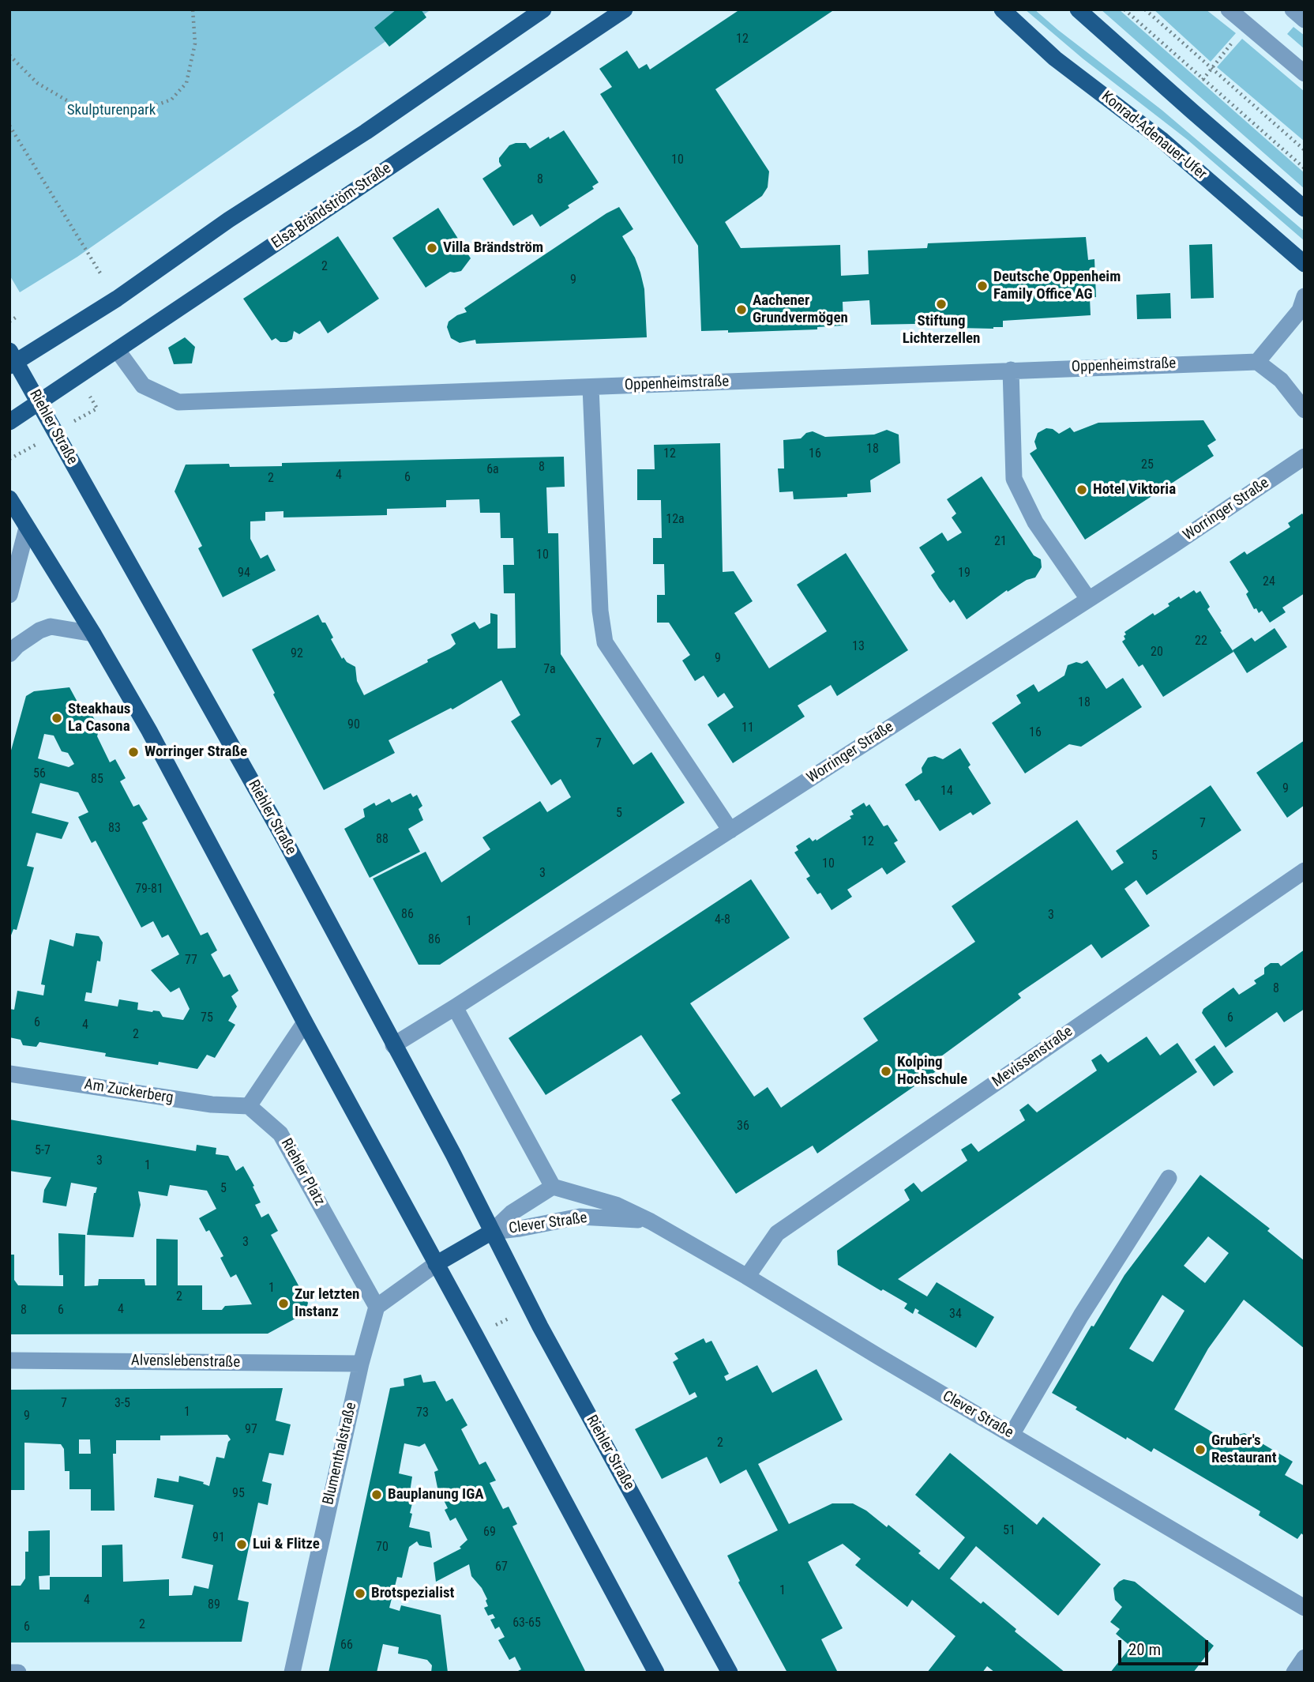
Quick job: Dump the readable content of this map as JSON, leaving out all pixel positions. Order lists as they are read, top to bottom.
{
  "streets": {
    "main road": ["Konrad-Adenauer-Ufer", "Elsa-Brändström-Straße", "Riehler Straße"],
    "street": [
      "Oppenheimstraße",
      "Worringer Straße",
      "Mevissenstraße",
      "Am Zuckerberg",
      "Riehler Platz",
      "Clever Straße",
      "Alvenslebenstraße",
      "Blumenthalstraße"
    ]
  },
  "crossings": [
    ["Elsa-Brändström-Straße", "Oppenheimstraße"],
    ["Elsa-Brändström-Straße", "Riehler Straße"],
    ["Riehler Straße", "Worringer Straße"],
    ["Riehler Straße", "Clever Straße"],
    ["Mevissenstraße", "Clever Straße"],
    ["Am Zuckerberg", "Riehler Platz"],
    ["Riehler Platz", "Blumenthalstraße"],
    ["Alvenslebenstraße", "Blumenthalstraße"]
  ],
  "parks": ["Skulpturenpark"],
  "places": [
    "Villa Brändström",
    "Deutsche Oppenheim Family Office AG",
    "Stiftung Lichterzellen",
    "Aachener Grundvermögen",
    "Hotel Viktoria",
    "Steakhaus La Casona",
    "Worringer Straße",
    "Kolping Hochschule",
    "Zur letzten Instanz",
    "Gruber's Restaurant",
    "Bauplanung IGA",
    "Lui & Flitze",
    "Brotspezialist"
  ],
  "house_numbers": [
    "12",
    "10",
    "8",
    "2",
    "9",
    "18",
    "12",
    "16",
    "25",
    "8",
    "6a",
    "4",
    "6",
    "2",
    "12a",
    "21",
    "10",
    "94",
    "19",
    "24",
    "22",
    "13",
    "20",
    "92",
    "9",
    "7a",
    "18",
    "90",
    "11",
    "16",
    "7",
    "56",
    "85",
    "9",
    "14",
    "5",
    "7",
    "83",
    "88",
    "12",
    "5",
    "10",
    "3",
    "79-81",
    "86",
    "3",
    "4-8",
    "1",
    "86",
    "77",
    "8",
    "75",
    "6",
    "6",
    "4",
    "2",
    "36",
    "5-7",
    "3",
    "1",
    "5",
    "3",
    "1",
    "2",
    "4",
    "8",
    "6",
    "34",
    "7",
    "3-5",
    "1",
    "73",
    "9",
    "97",
    "2",
    "95",
    "51",
    "69",
    "91",
    "70",
    "67",
    "1",
    "4",
    "89",
    "63-65",
    "2",
    "6",
    "66"
  ],
  "scale_bar": "20 m"
}
